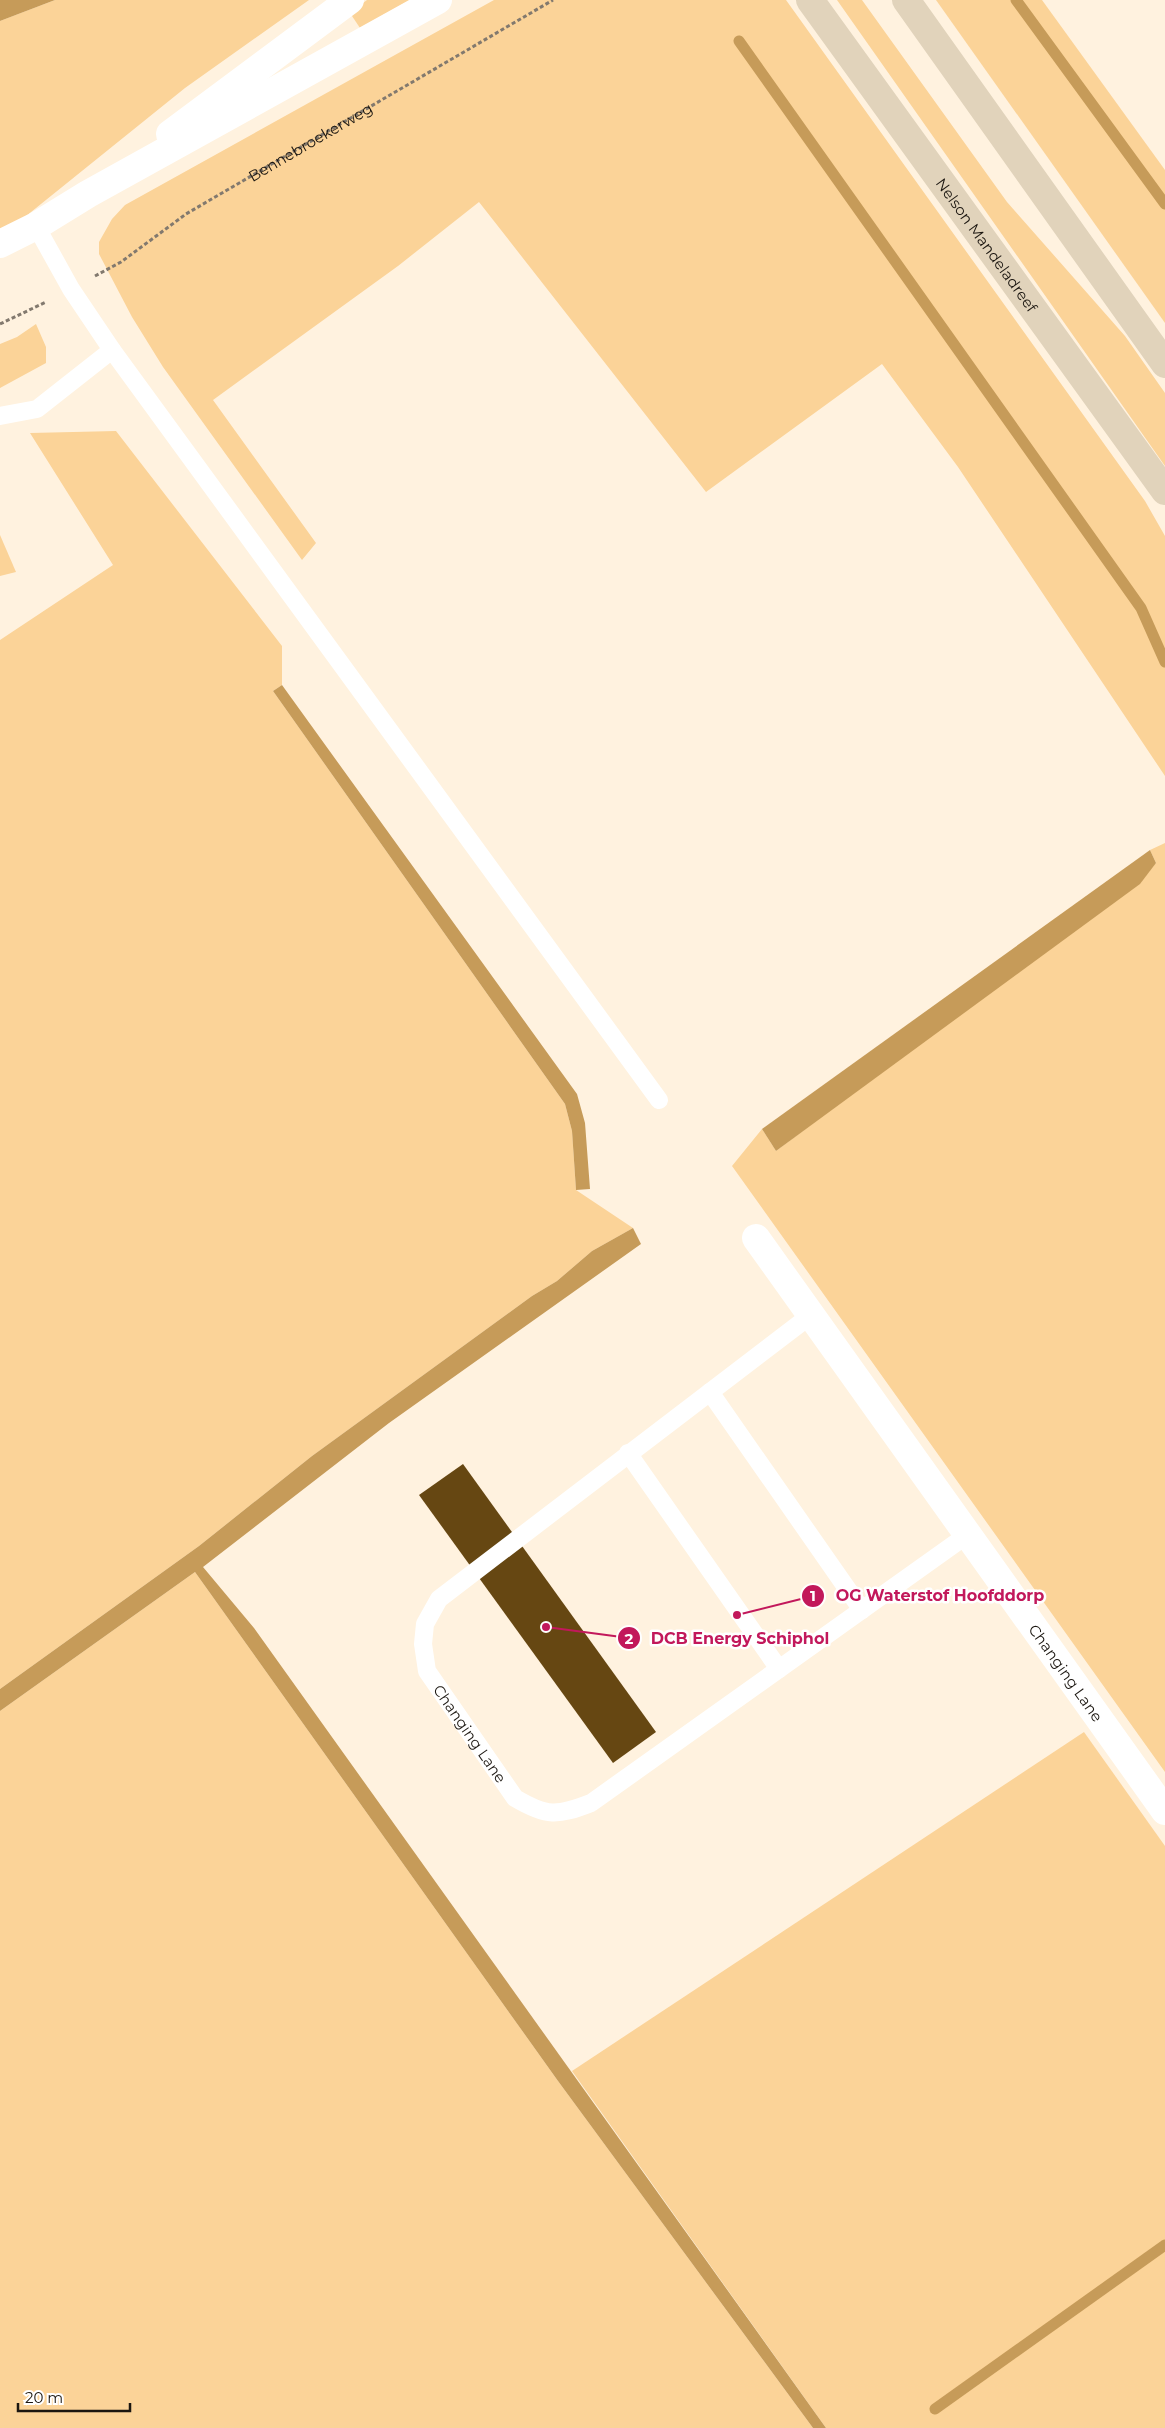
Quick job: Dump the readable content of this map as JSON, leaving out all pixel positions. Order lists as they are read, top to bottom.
{
  "streets": {
    "main road": ["Nelson Mandeladreef"],
    "street": ["Changing Lane"],
    "path": ["Bennebroekerweg"]
  },
  "places": ["OG Waterstof Hoofddorp", "DCB Energy Schiphol"],
  "scale_bar": "20 m"
}
